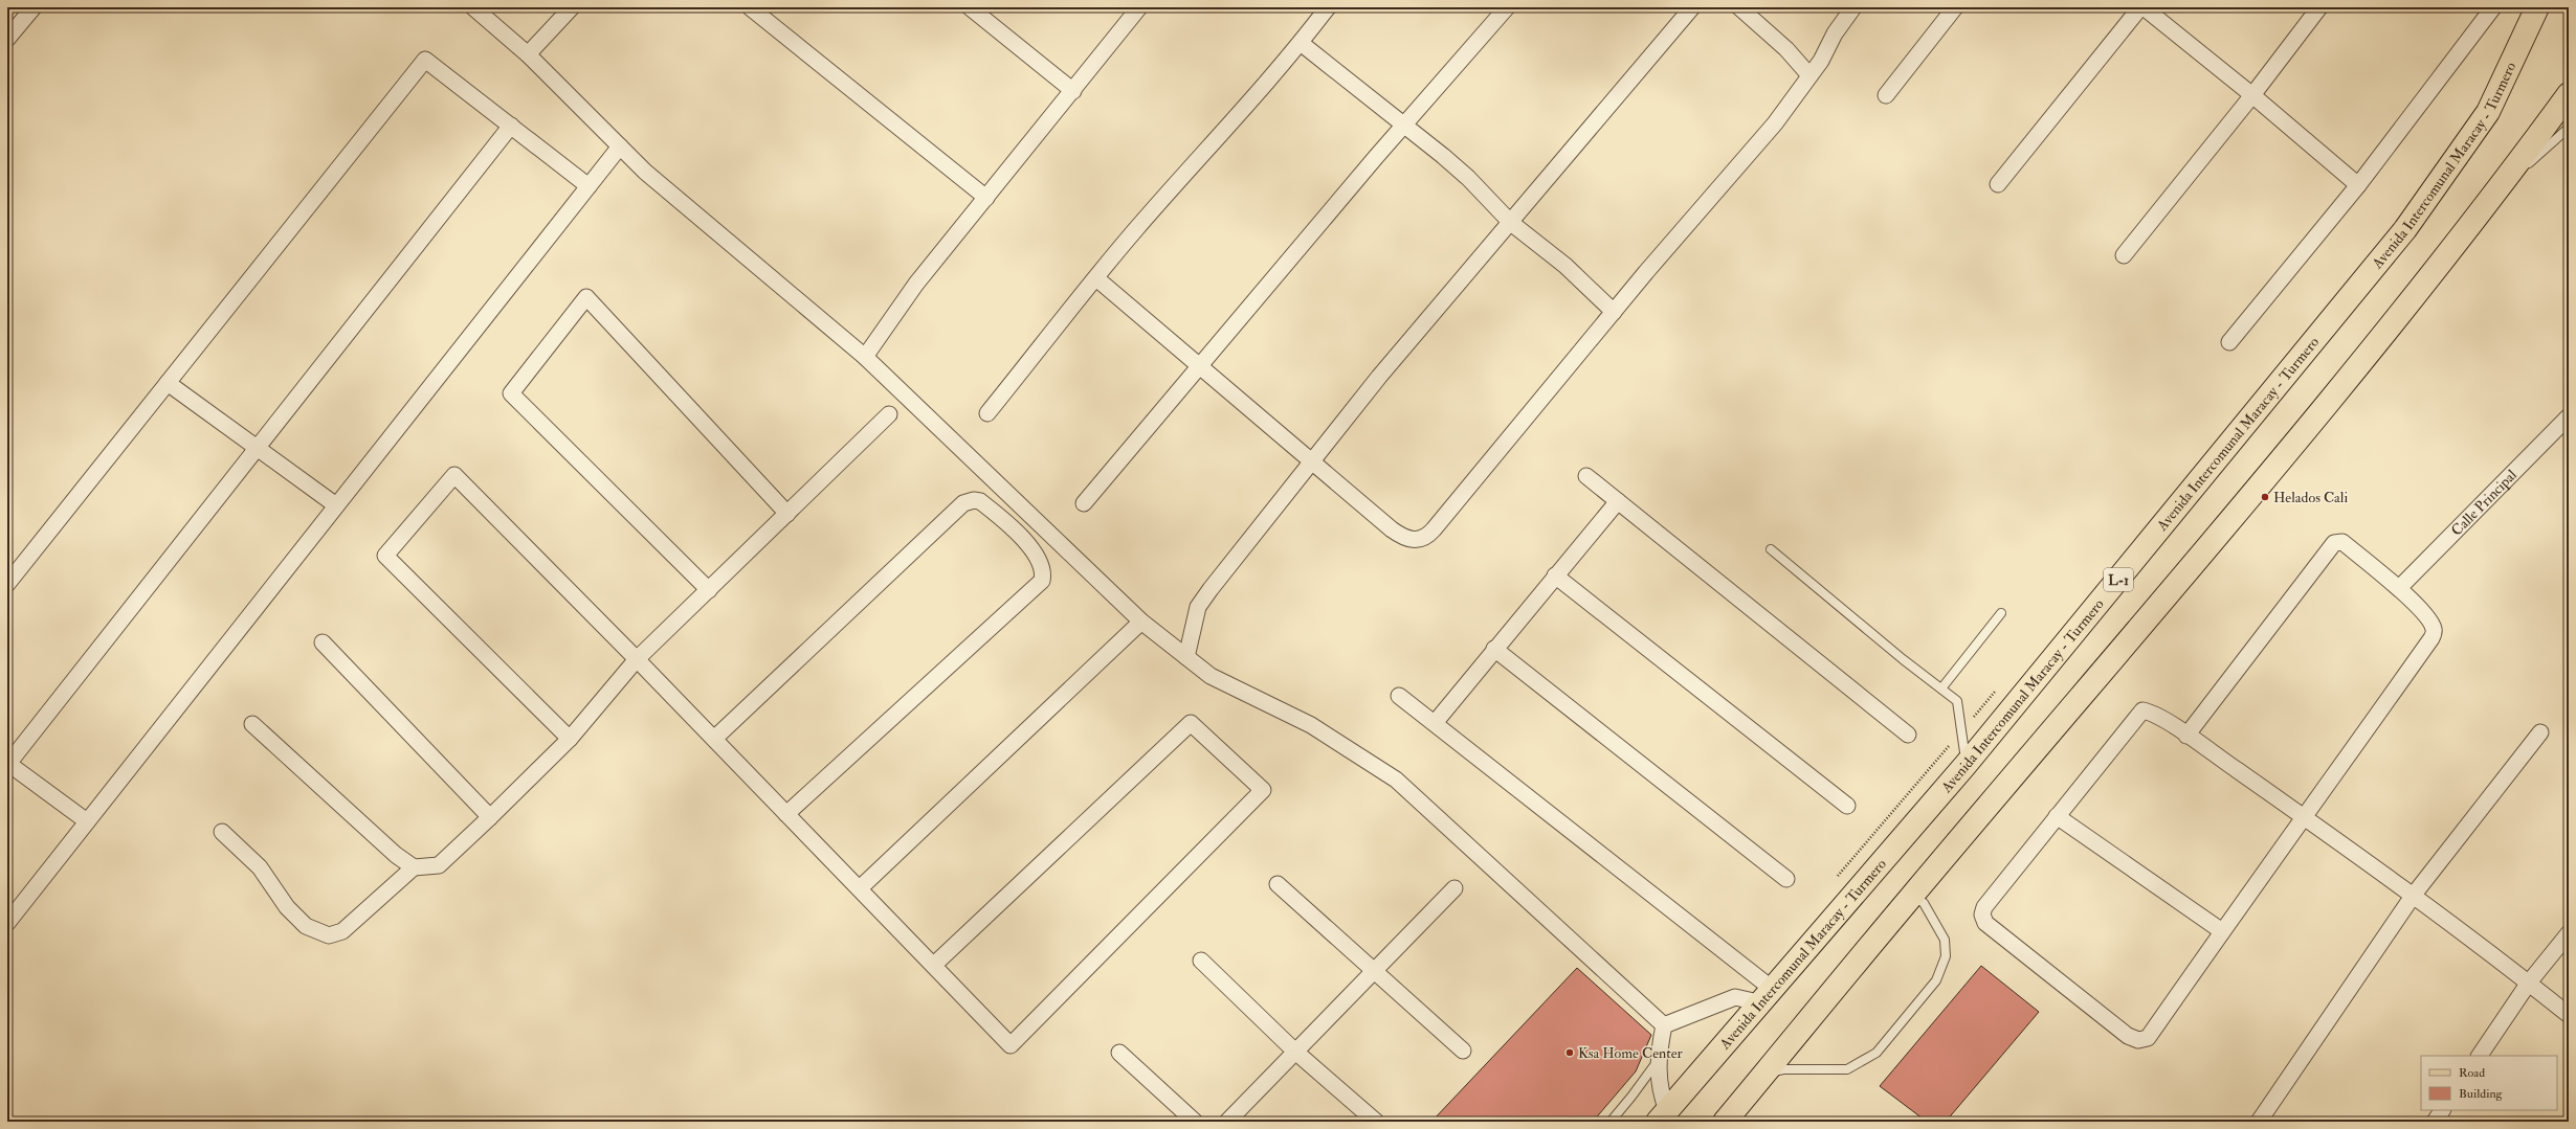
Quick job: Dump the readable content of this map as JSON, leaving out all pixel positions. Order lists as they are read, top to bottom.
{
  "streets": {
    "main road": ["Avenida Intercomunal Maracay - Turmero", "L-1"],
    "street": ["Calle Principal"]
  },
  "places": ["Helados Cali", "Ksa Home Center"],
  "legend": ["Road", "Building"]
}
